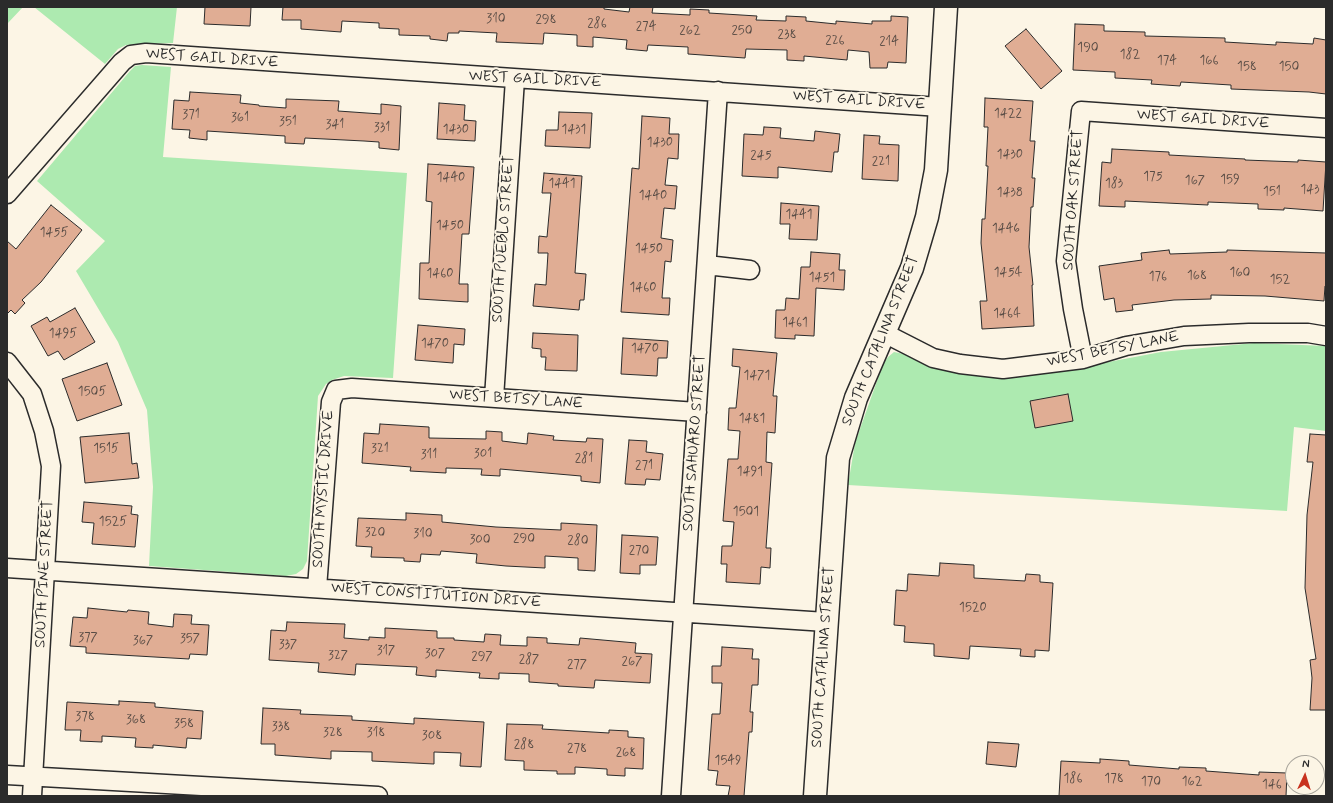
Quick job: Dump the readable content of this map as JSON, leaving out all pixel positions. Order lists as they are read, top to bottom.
{
  "streets": {
    "street": [
      "WEST GAIL DRIVE",
      "SOUTH OAK STREET",
      "SOUTH PUEBLO STREET",
      "SOUTH CATALINA STREET",
      "WEST BETSY LANE",
      "SOUTH SAHUARO STREET",
      "SOUTH MYSTIC DRIVE",
      "SOUTH PINE STREET",
      "WEST CONSTITUTION DRIVE"
    ]
  },
  "crossings": [
    ["WEST GAIL DRIVE", "SOUTH OAK STREET"],
    ["WEST GAIL DRIVE", "SOUTH PUEBLO STREET"],
    ["WEST GAIL DRIVE", "SOUTH CATALINA STREET"],
    ["WEST GAIL DRIVE", "SOUTH SAHUARO STREET"],
    ["SOUTH OAK STREET", "WEST BETSY LANE"],
    ["SOUTH PUEBLO STREET", "WEST BETSY LANE"],
    ["SOUTH CATALINA STREET", "WEST BETSY LANE"],
    ["SOUTH CATALINA STREET", "WEST CONSTITUTION DRIVE"],
    ["WEST BETSY LANE", "SOUTH SAHUARO STREET"],
    ["WEST BETSY LANE", "SOUTH MYSTIC DRIVE"],
    ["SOUTH SAHUARO STREET", "WEST CONSTITUTION DRIVE"],
    ["SOUTH MYSTIC DRIVE", "WEST CONSTITUTION DRIVE"],
    ["SOUTH PINE STREET", "WEST CONSTITUTION DRIVE"]
  ],
  "house_numbers": [
    "310",
    "298",
    "286",
    "274",
    "262",
    "250",
    "238",
    "226",
    "214",
    "190",
    "182",
    "174",
    "166",
    "158",
    "150",
    "1422",
    "371",
    "361",
    "351",
    "341",
    "331",
    "1430",
    "1431",
    "1430",
    "1430",
    "245",
    "221",
    "175",
    "1440",
    "159",
    "167",
    "1441",
    "183",
    "143",
    "151",
    "1438",
    "1440",
    "1441",
    "1450",
    "1446",
    "1455",
    "1450",
    "1454",
    "160",
    "1460",
    "168",
    "176",
    "1451",
    "152",
    "1460",
    "1464",
    "1461",
    "1495",
    "1470",
    "1470",
    "1471",
    "1505",
    "1481",
    "1515",
    "321",
    "301",
    "311",
    "281",
    "271",
    "1491",
    "1501",
    "1525",
    "320",
    "310",
    "290",
    "300",
    "280",
    "270",
    "1520",
    "377",
    "357",
    "367",
    "337",
    "317",
    "307",
    "327",
    "297",
    "287",
    "267",
    "277",
    "378",
    "368",
    "358",
    "338",
    "328",
    "318",
    "308",
    "288",
    "278",
    "268",
    "1549",
    "186",
    "178",
    "170",
    "162",
    "146"
  ],
  "north": "top"
}
